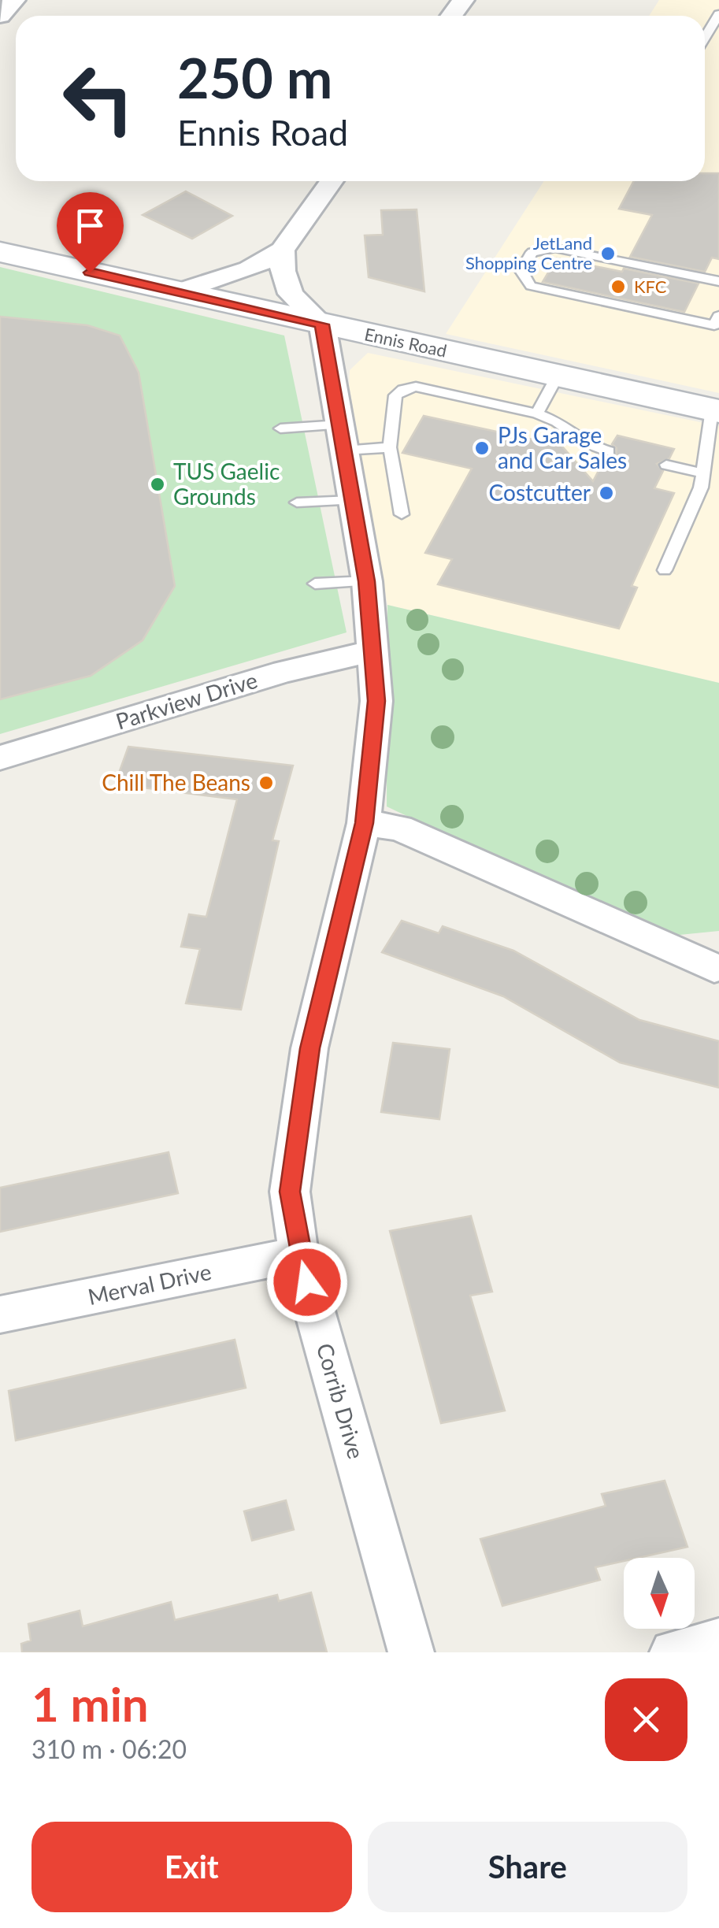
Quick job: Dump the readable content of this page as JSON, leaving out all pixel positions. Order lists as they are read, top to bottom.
{
  "streets": {
    "main road": ["Ennis Road"],
    "street": ["Parkview Drive", "Merval Drive", "Corrib Drive"]
  },
  "crossings": [
    ["Ennis Road", "Corrib Drive"],
    ["Parkview Drive", "Corrib Drive"],
    ["Merval Drive", "Corrib Drive"]
  ],
  "places": [
    "JetLand Shopping Centre",
    "KFC",
    "PJs Garage and Car Sales",
    "TUS Gaelic Grounds",
    "Costcutter",
    "Chill The Beans"
  ],
  "north": "bottom",
  "page": {
    "turn": ["250 m", "Ennis Road"],
    "heading": ["1 min", "310 m · 06:20"],
    "buttons": ["Exit", "Share"]
  }
}
